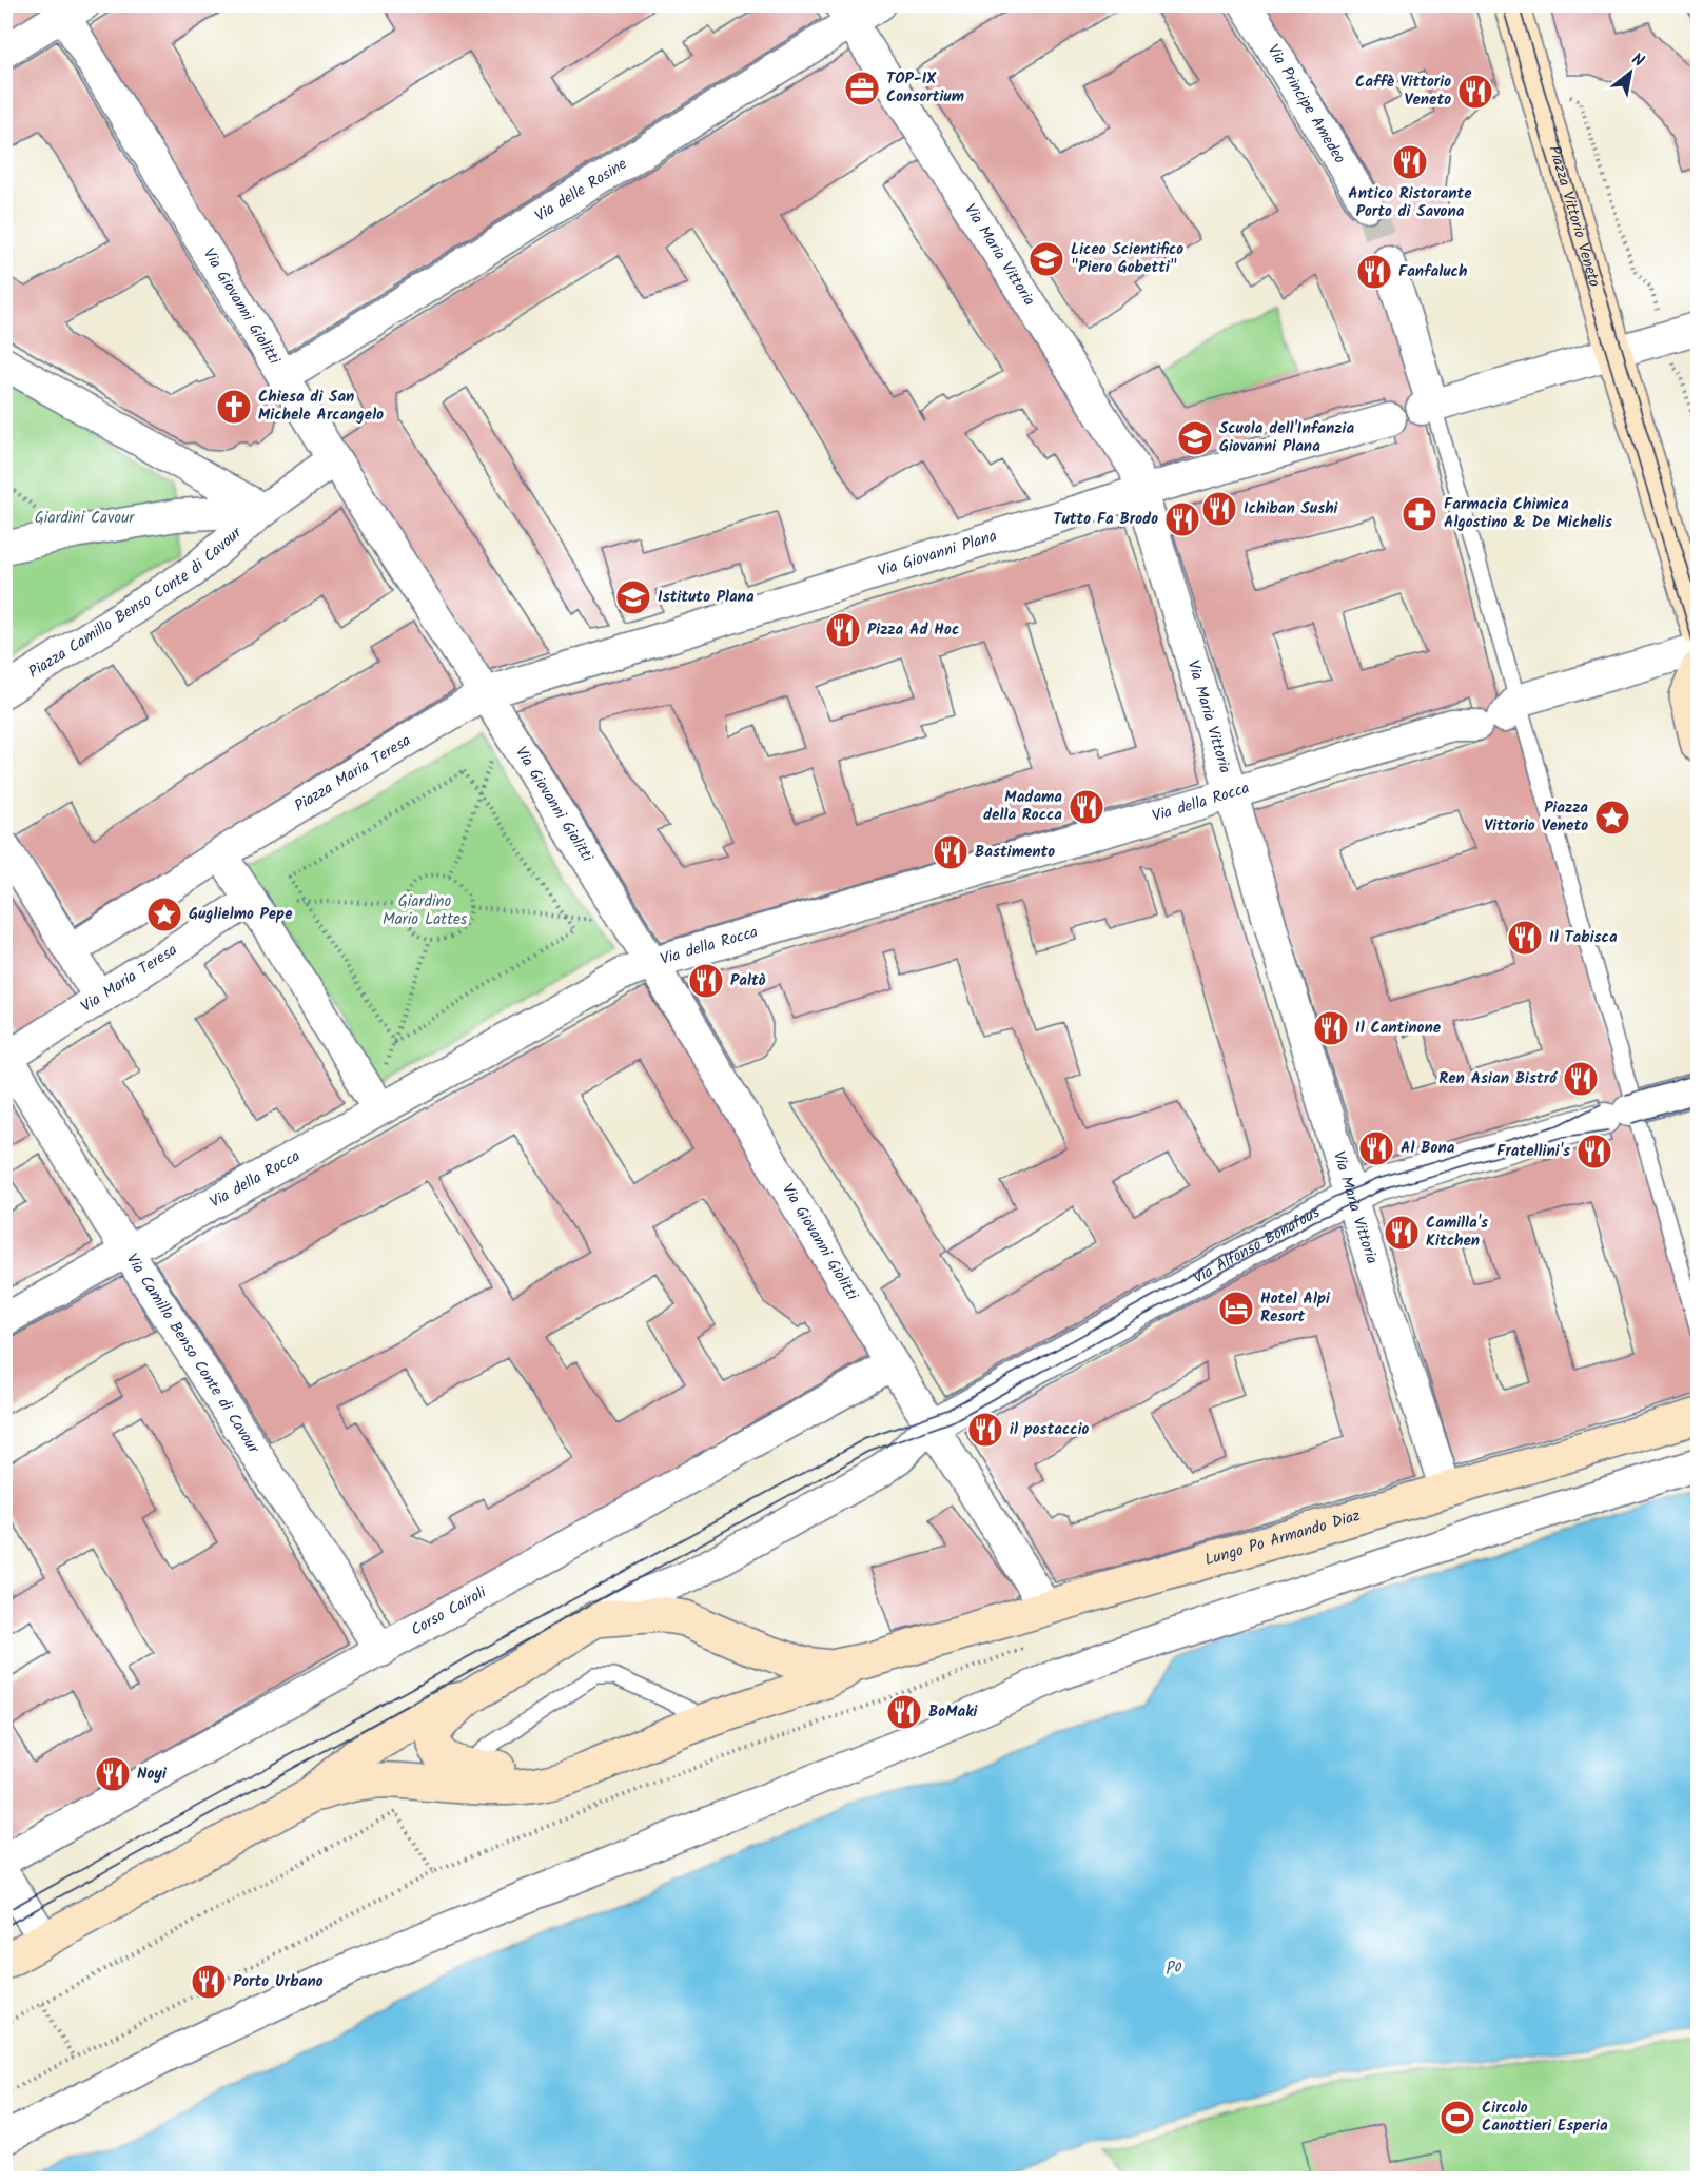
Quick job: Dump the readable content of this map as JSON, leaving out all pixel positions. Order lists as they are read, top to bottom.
{
  "streets": {
    "main road": ["Piazza Vittorio Veneto", "Lungo Po Armando Diaz"],
    "street": [
      "Via Principe Amedeo",
      "Via delle Rosine",
      "Via Maria Vittoria",
      "Via Giovanni Giolitti",
      "Via Giovanni Plana",
      "Piazza Camillo Benso Conte di Cavour",
      "Piazza Maria Teresa",
      "Via della Rocca",
      "Via Maria Teresa",
      "Via Alfonso Bonafous",
      "Via Camillo Benso Conte di Cavour",
      "Corso Cairoli"
    ]
  },
  "crossings": [
    ["Via delle Rosine", "Via Maria Vittoria"],
    ["Via delle Rosine", "Via Giovanni Giolitti"],
    ["Via Maria Vittoria", "Via Giovanni Plana"],
    ["Via Maria Vittoria", "Via della Rocca"],
    ["Via Maria Vittoria", "Via Alfonso Bonafous"],
    ["Via Maria Vittoria", "Lungo Po Armando Diaz"],
    ["Via Giovanni Giolitti", "Via Giovanni Plana"],
    ["Via Giovanni Giolitti", "Piazza Camillo Benso Conte di Cavour"],
    ["Via Giovanni Giolitti", "Piazza Maria Teresa"],
    ["Via Giovanni Giolitti", "Via della Rocca"],
    ["Via Giovanni Giolitti", "Via Alfonso Bonafous"],
    ["Via Giovanni Giolitti", "Lungo Po Armando Diaz"],
    ["Via Giovanni Giolitti", "Corso Cairoli"],
    ["Via Giovanni Plana", "Piazza Maria Teresa"],
    ["Via della Rocca", "Via Camillo Benso Conte di Cavour"],
    ["Via Maria Teresa", "Via Camillo Benso Conte di Cavour"],
    ["Via Camillo Benso Conte di Cavour", "Corso Cairoli"]
  ],
  "water": ["Po"],
  "parks": ["Giardini Cavour", "Giardino Mario Lattes"],
  "places": {
    "office": ["TOP-IX Consortium"],
    "restaurant": [
      "Caffè Vittorio Veneto",
      "Antico Ristorante Porto di Savona",
      "Fanfaluch",
      "Ichiban Sushi",
      "Tutto Fa Brodo",
      "Pizza Ad Hoc",
      "Madama della Rocca",
      "Bastimento",
      "Il Tabisca",
      "Paltò",
      "Il Cantinone",
      "Ren Asian Bistró",
      "Al Bona",
      "Fratellini's",
      "Camilla's Kitchen",
      "il postaccio",
      "BoMaki",
      "Noyi",
      "Porto Urbano"
    ],
    "school or university": ["Liceo Scientifico \"Piero Gobetti\"", "Scuola dell'Infanzia Giovanni Plana", "Istituto Plana"],
    "church": ["Chiesa di San Michele Arcangelo"],
    "pharmacy": ["Farmacia Chimica Algostino & De Michelis"],
    "place": ["Piazza Vittorio Veneto", "Guglielmo Pepe"],
    "hotel": ["Hotel Alpi Resort"],
    "sports": ["Circolo Canottieri Esperia"]
  },
  "north": "top right"
}
